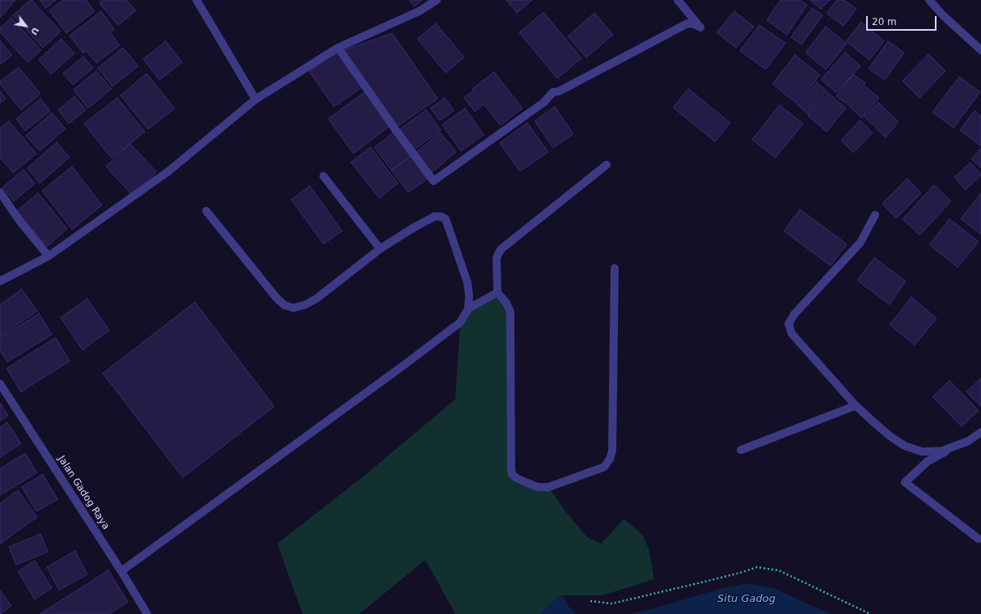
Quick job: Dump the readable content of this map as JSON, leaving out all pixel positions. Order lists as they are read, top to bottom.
{
  "streets": {
    "street": ["Jalan Gadog Raya"]
  },
  "water": ["Situ Gadog"],
  "scale_bar": "20 m",
  "north": "bottom right"
}
